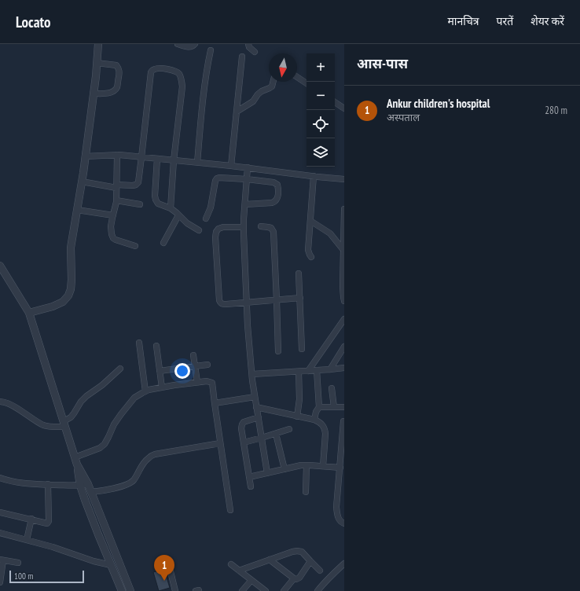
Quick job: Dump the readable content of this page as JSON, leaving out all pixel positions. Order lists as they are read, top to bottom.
{
  "scale_bar": "100 m",
  "north": "bottom",
  "page": {
    "header": "Locato",
    "nav": ["मानचित्र", "परतें", "शेयर करें"],
    "heading": "आस-पास",
    "map_buttons": ["+", "−"],
    "list": [
      {
        "mark": "1",
        "name": "Ankur children's hospital",
        "note": "अस्पताल",
        "value": "280 m"
      }
    ],
    "pins": "1",
    "scale": "100 m"
  }
}
